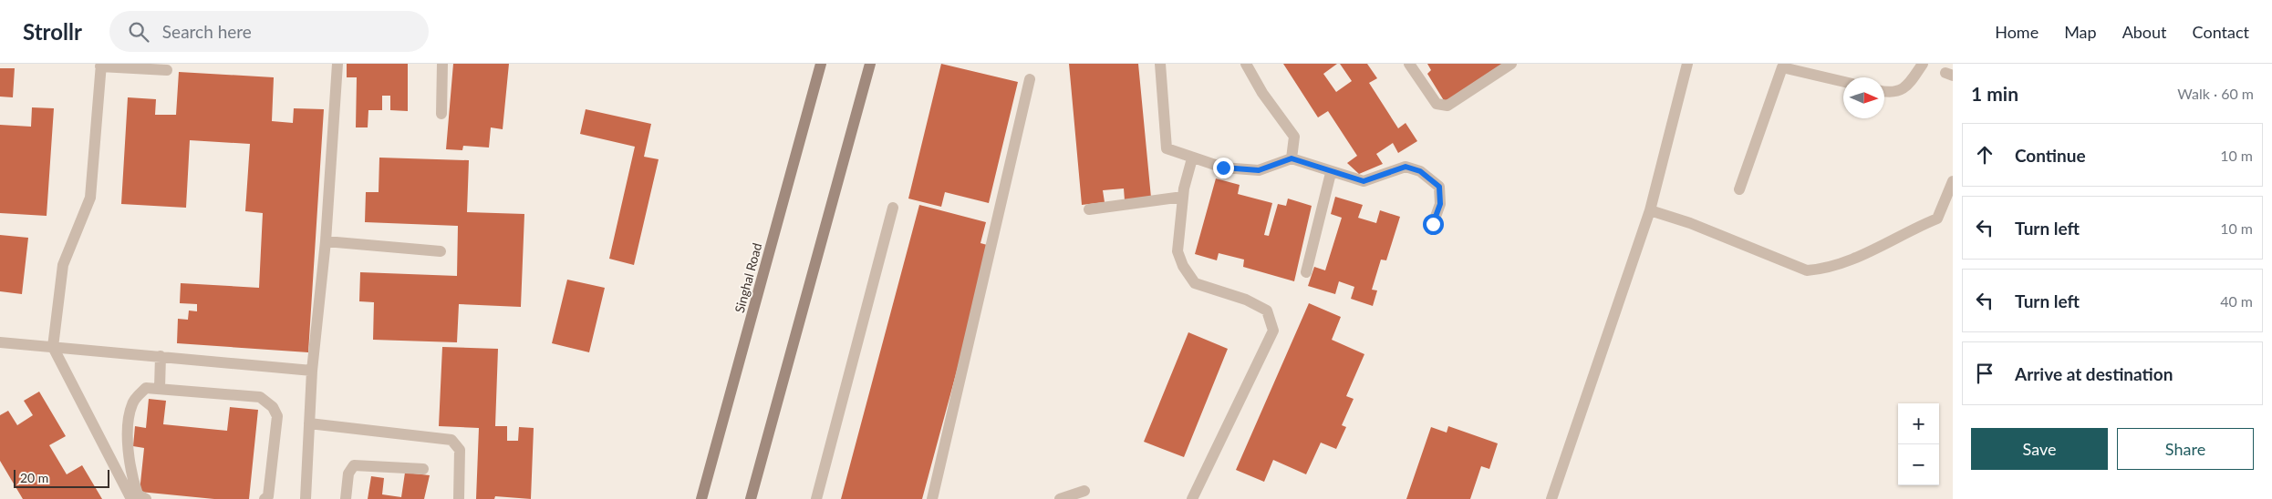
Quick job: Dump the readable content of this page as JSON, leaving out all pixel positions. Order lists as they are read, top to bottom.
{
  "streets": {
    "street": ["Singhal Road"]
  },
  "scale_bar": "20 m",
  "north": "right",
  "page": {
    "header": "Strollr",
    "search": "Search here",
    "nav": [
      "Home",
      "Map",
      "About",
      "Contact"
    ],
    "heading": ["1 min", "Walk · 60 m"],
    "list": [
      ["Continue", "10 m"],
      ["Turn left", "10 m"],
      ["Turn left", "40 m"],
      "Arrive at destination"
    ],
    "map_buttons": ["+", "−"],
    "buttons": ["Save", "Share"],
    "scale": "20 m"
  }
}
